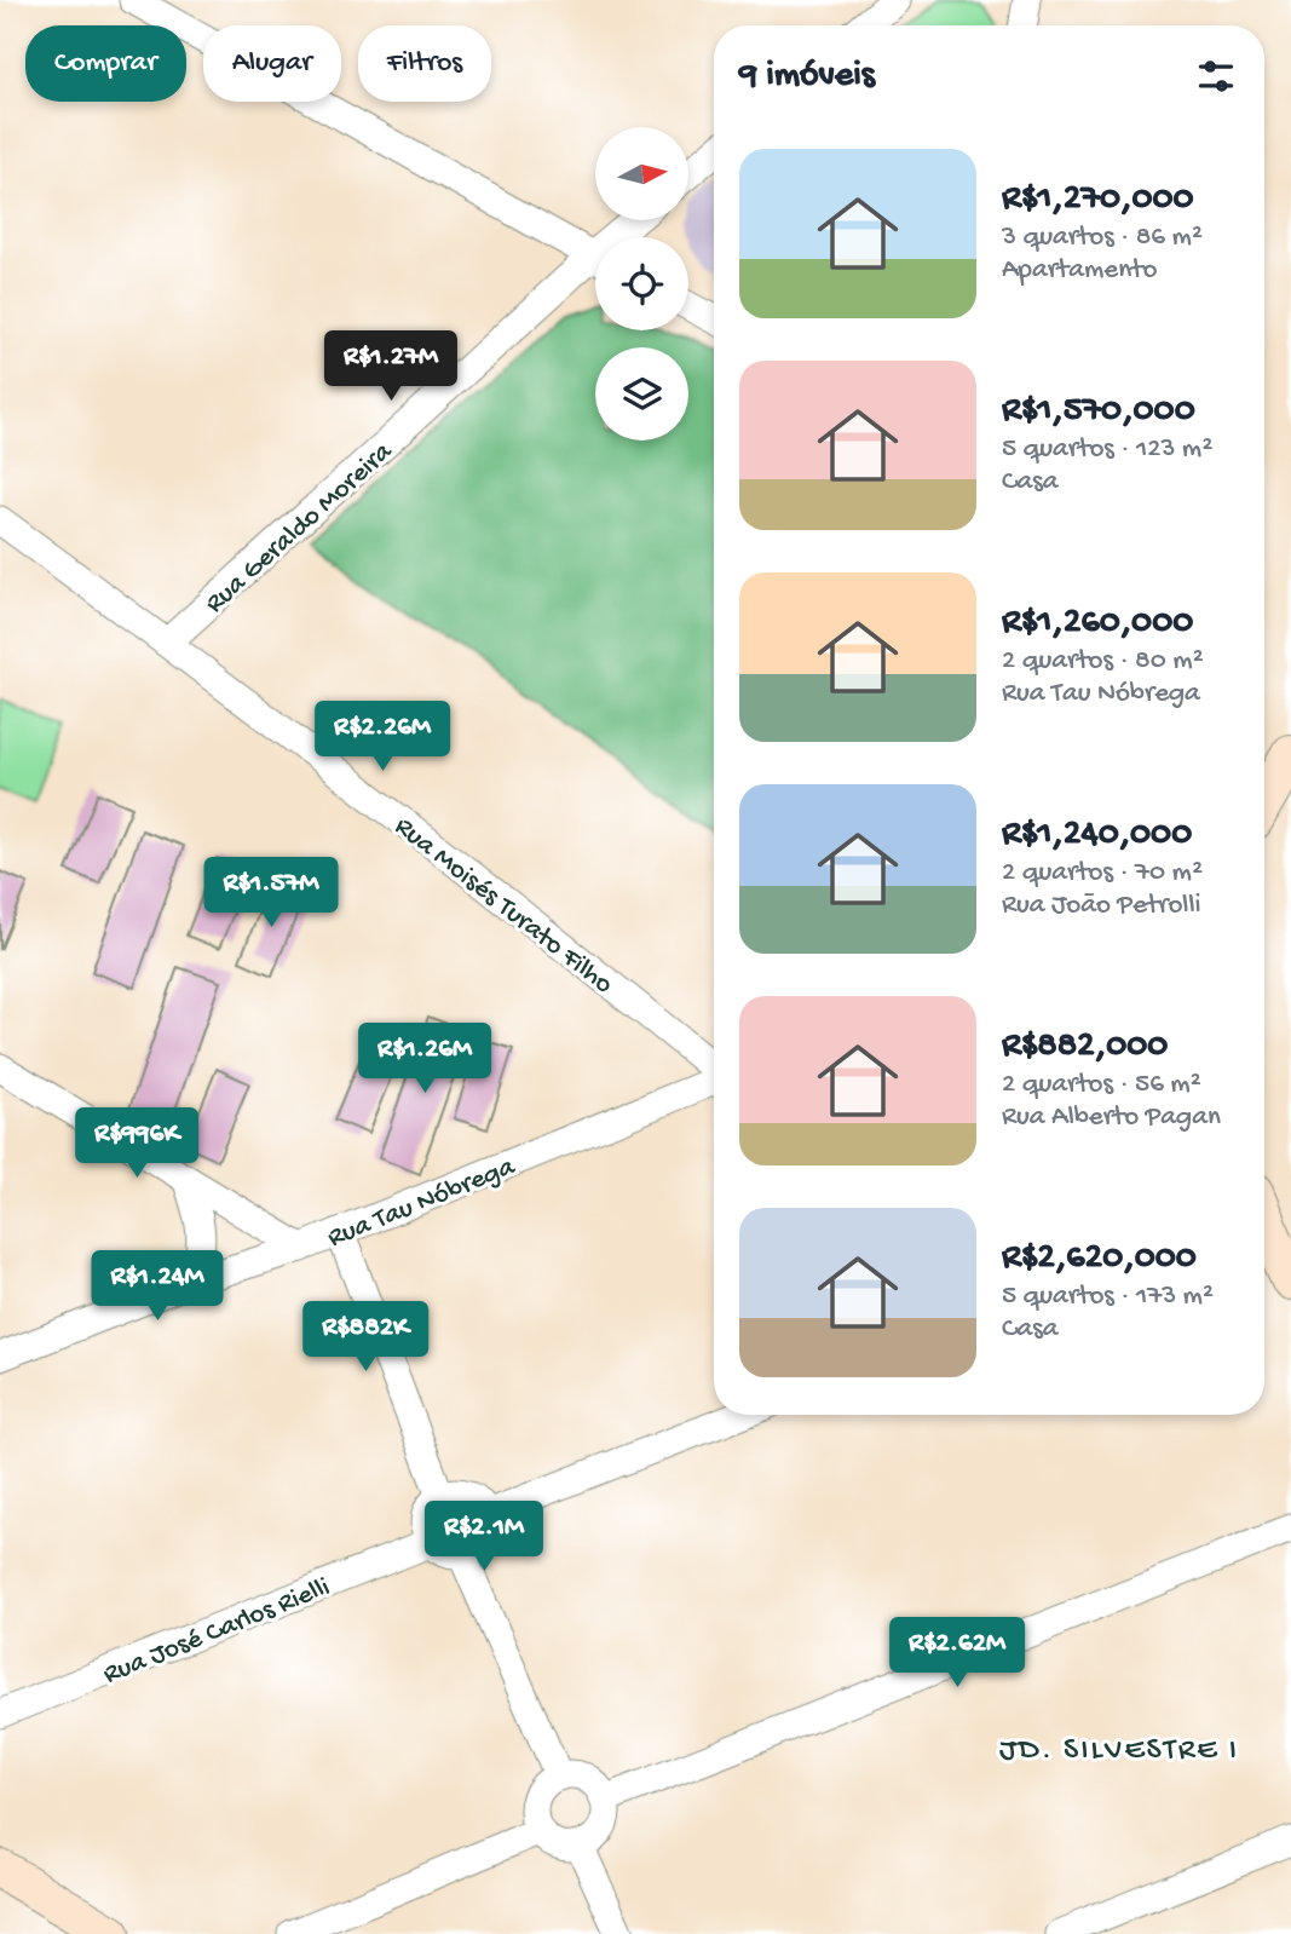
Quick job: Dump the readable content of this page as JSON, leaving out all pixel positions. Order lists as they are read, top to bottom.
{
  "streets": {
    "street": [
      "Rua Geraldo Moreira",
      "Rua Moisés Turato Filho",
      "Rua Tau Nóbrega",
      "Rua José Carlos Rielli"
    ]
  },
  "crossings": [
    ["Rua Geraldo Moreira", "Rua Moisés Turato Filho"]
  ],
  "districts": ["JD. SILVESTRE I"],
  "north": "right",
  "page": {
    "chip": ["Comprar", "Alugar", "Filtros"],
    "heading": "9 imóveis",
    "list": [
      {
        "name": "R$1,270,000",
        "note": "3 quartos · 86 m² · Apartamento"
      },
      {
        "name": "R$1,570,000",
        "note": "5 quartos · 123 m² · Casa"
      },
      {
        "name": "R$1,260,000",
        "note": "2 quartos · 80 m² · Rua Tau Nóbrega"
      },
      {
        "name": "R$1,240,000",
        "note": "2 quartos · 70 m² · Rua João Petrolli"
      },
      {
        "name": "R$882,000",
        "note": "2 quartos · 56 m² · Rua Alberto Pagan"
      },
      {
        "name": "R$2,620,000",
        "note": "5 quartos · 173 m² · Casa"
      }
    ],
    "price": [
      "R$1.27M",
      "R$2.26M",
      "R$1.57M",
      "R$1.26M",
      "R$996K",
      "R$1.24M",
      "R$882K",
      "R$2.1M",
      "R$2.62M"
    ]
  }
}
